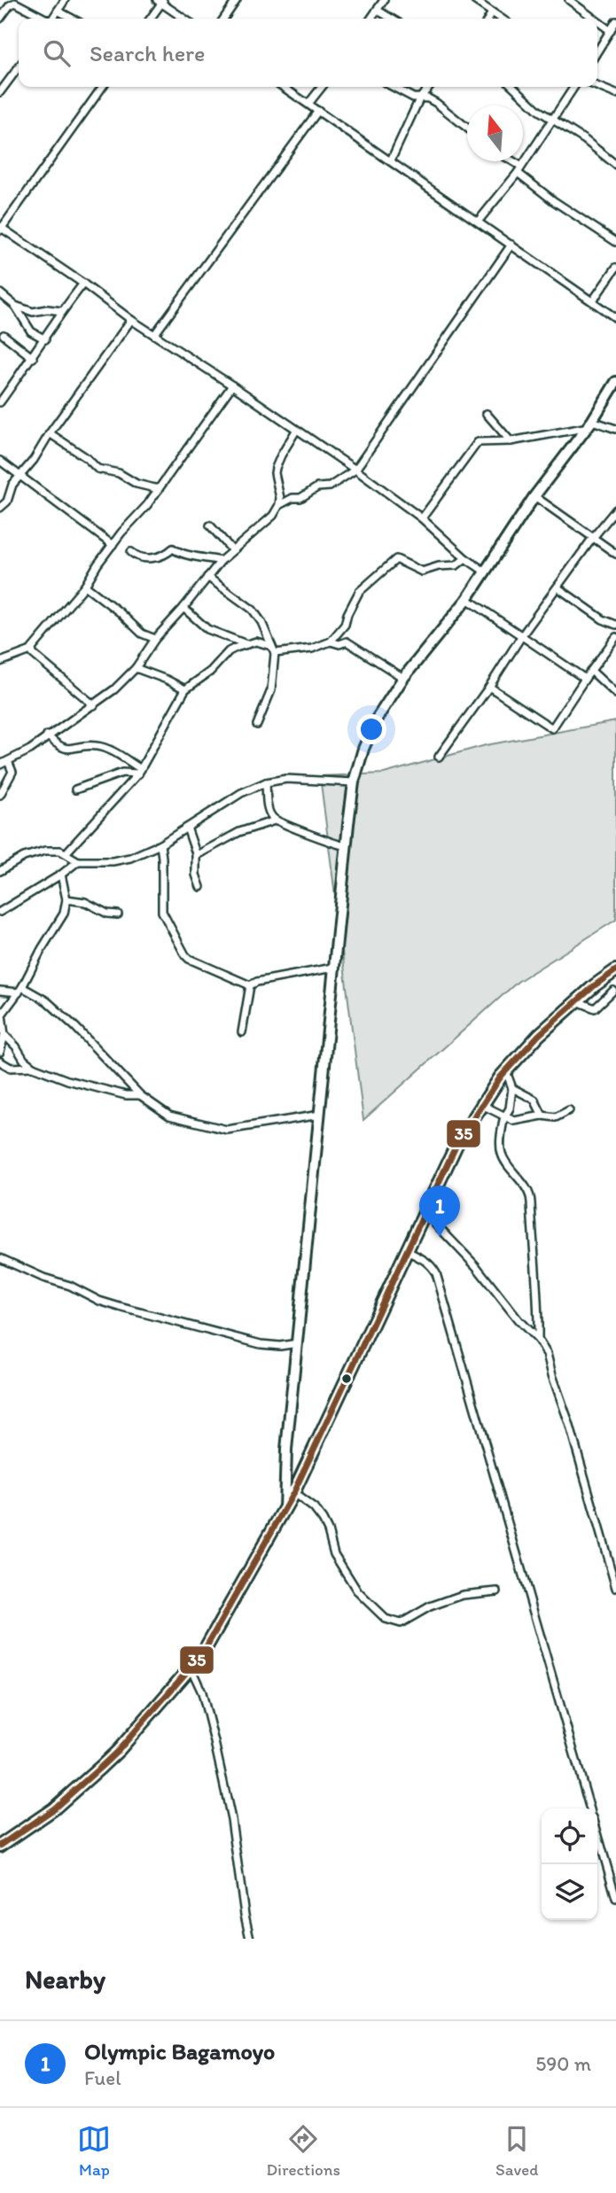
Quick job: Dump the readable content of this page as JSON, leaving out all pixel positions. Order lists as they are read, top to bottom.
{
  "lines": ["transit line 35"],
  "north": "top",
  "page": {
    "search": "Search here",
    "pins": "1",
    "heading": "Nearby",
    "list": [
      {
        "mark": "1",
        "name": "Olympic Bagamoyo",
        "note": "Fuel",
        "value": "590 m"
      }
    ],
    "nav": ["Map", "Directions", "Saved"]
  }
}
